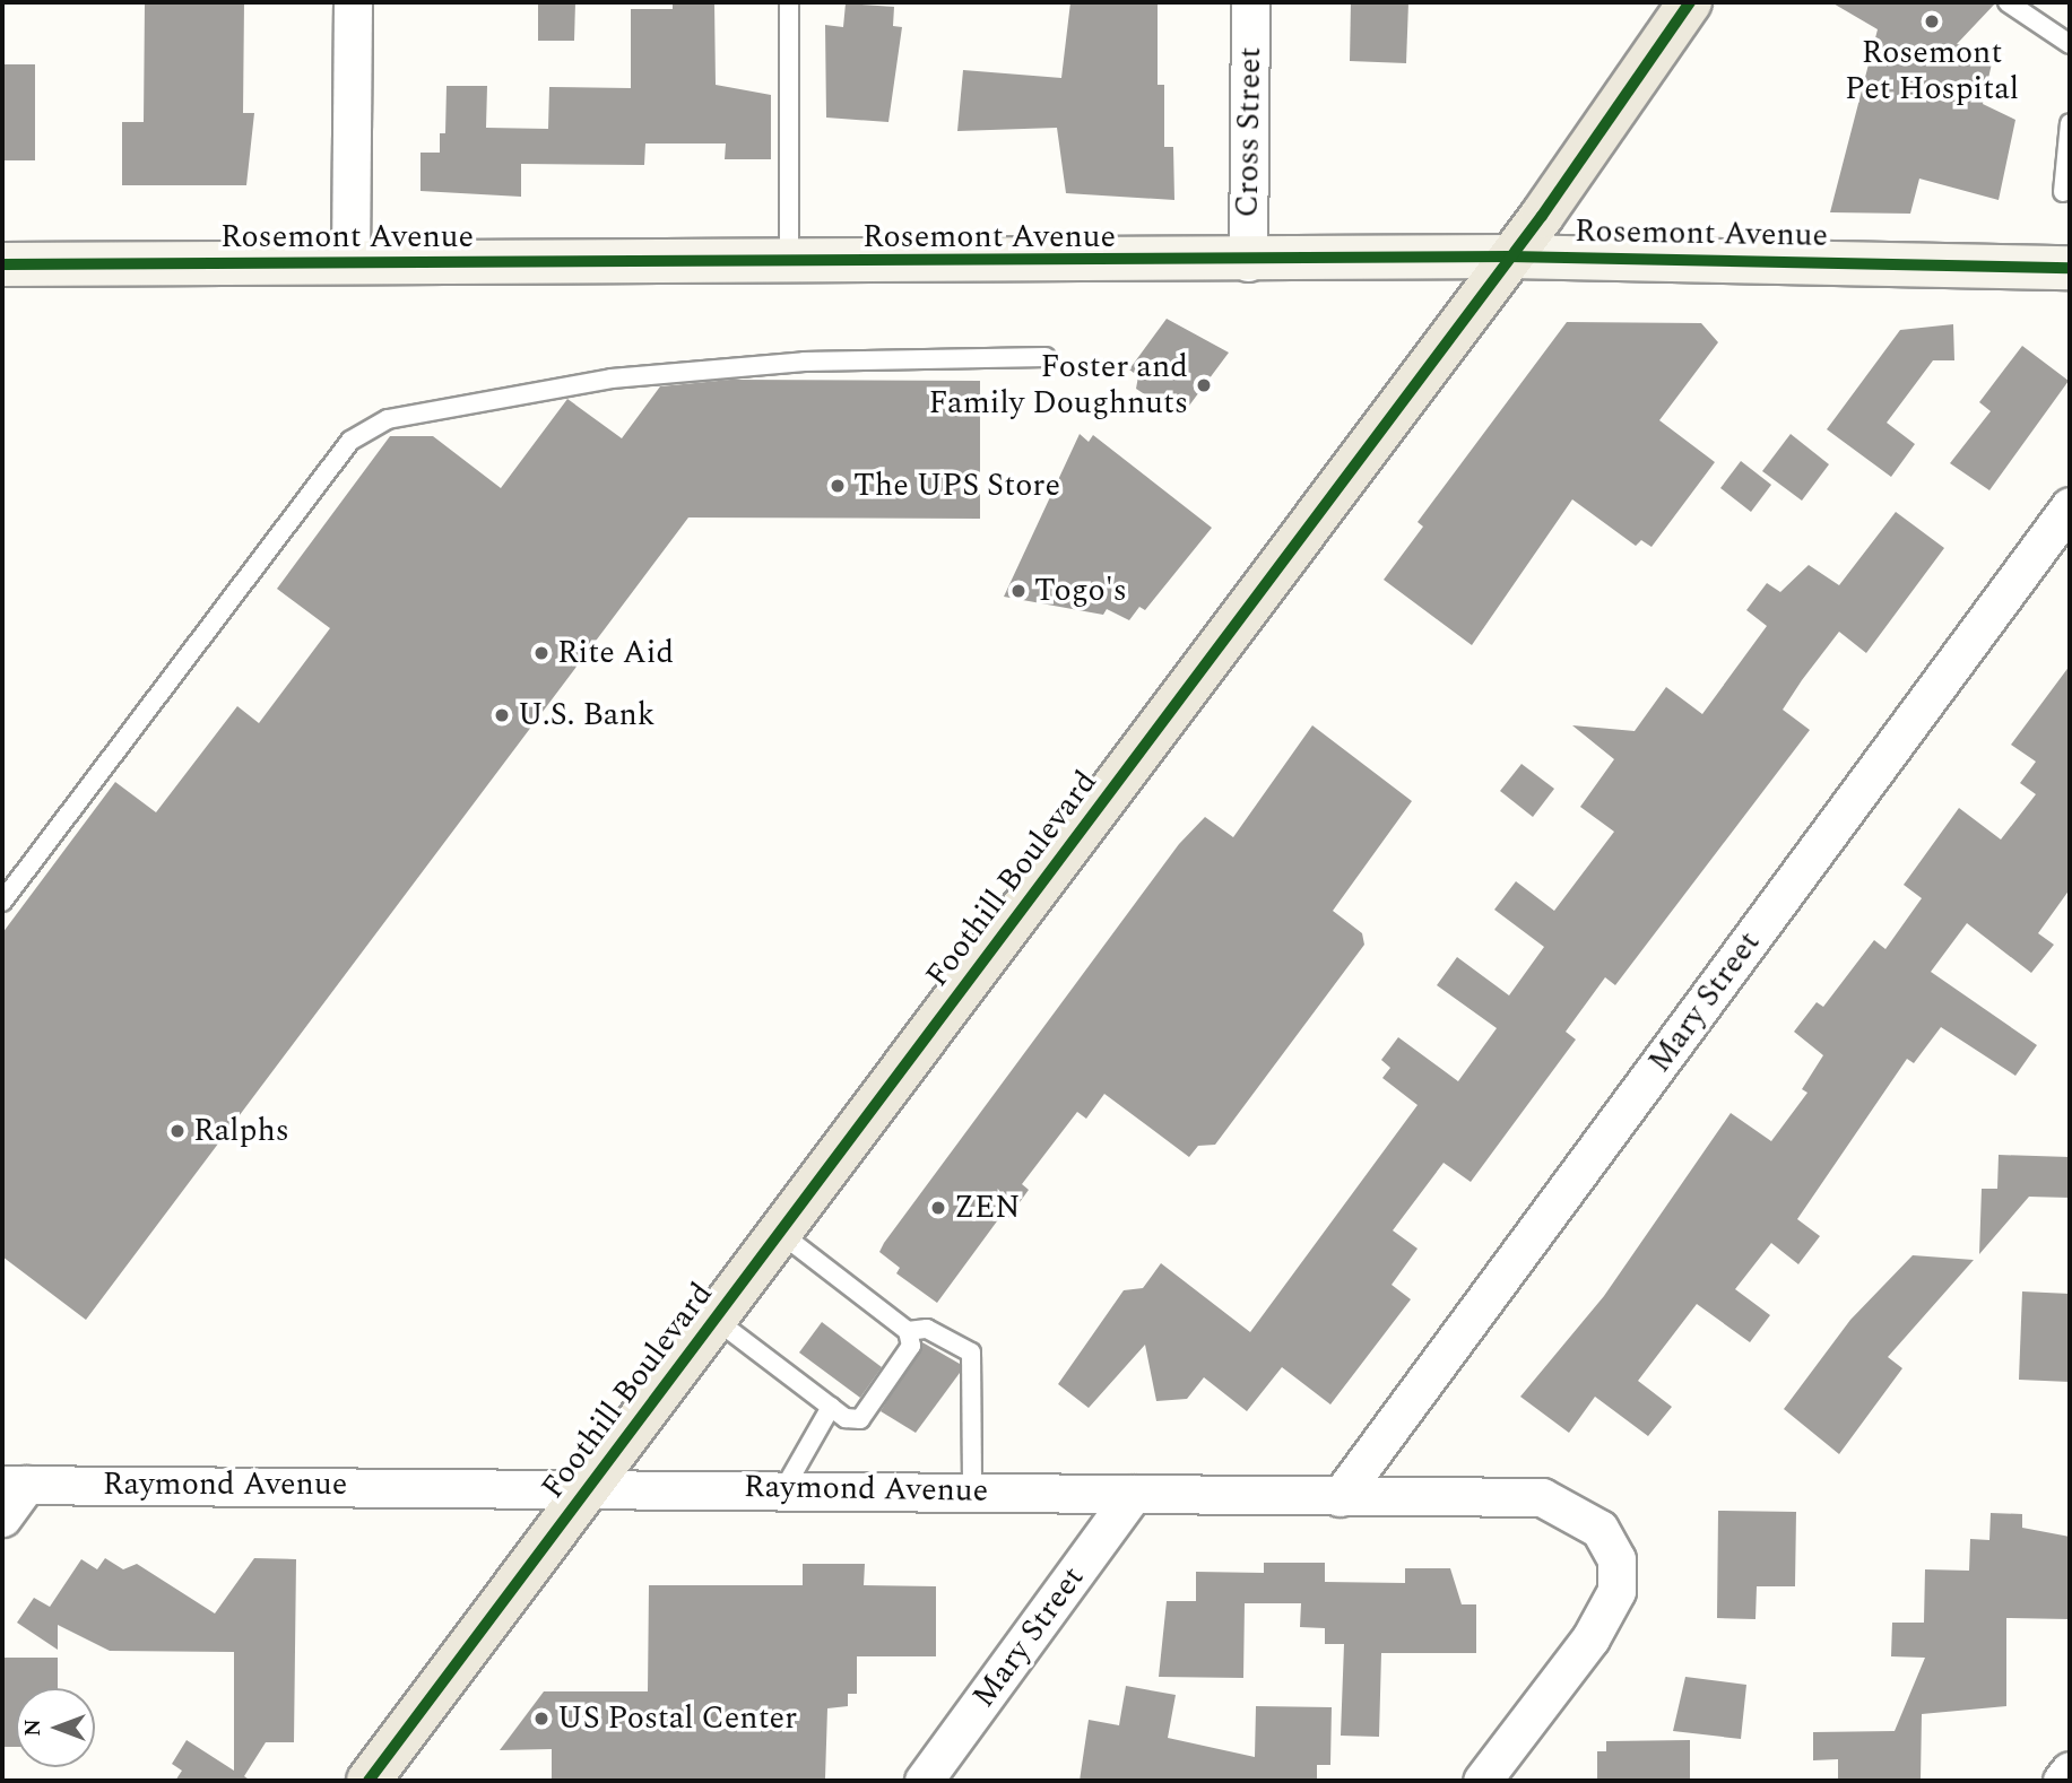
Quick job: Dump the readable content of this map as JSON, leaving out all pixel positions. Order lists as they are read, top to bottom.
{
  "streets": {
    "main road": ["Foothill Boulevard"],
    "street": [
      "Cross Street",
      "Rosemont Avenue",
      "Mary Street",
      "Raymond Avenue"
    ]
  },
  "crossings": [
    ["Cross Street", "Rosemont Avenue"],
    ["Rosemont Avenue", "Foothill Boulevard"],
    ["Foothill Boulevard", "Raymond Avenue"],
    ["Mary Street", "Raymond Avenue"]
  ],
  "places": [
    "Rosemont Pet Hospital",
    "Foster and Family Doughnuts",
    "The UPS Store",
    "Togo's",
    "Rite Aid",
    "U.S. Bank",
    "Ralphs",
    "ZEN",
    "US Postal Center"
  ],
  "north": "left"
}
